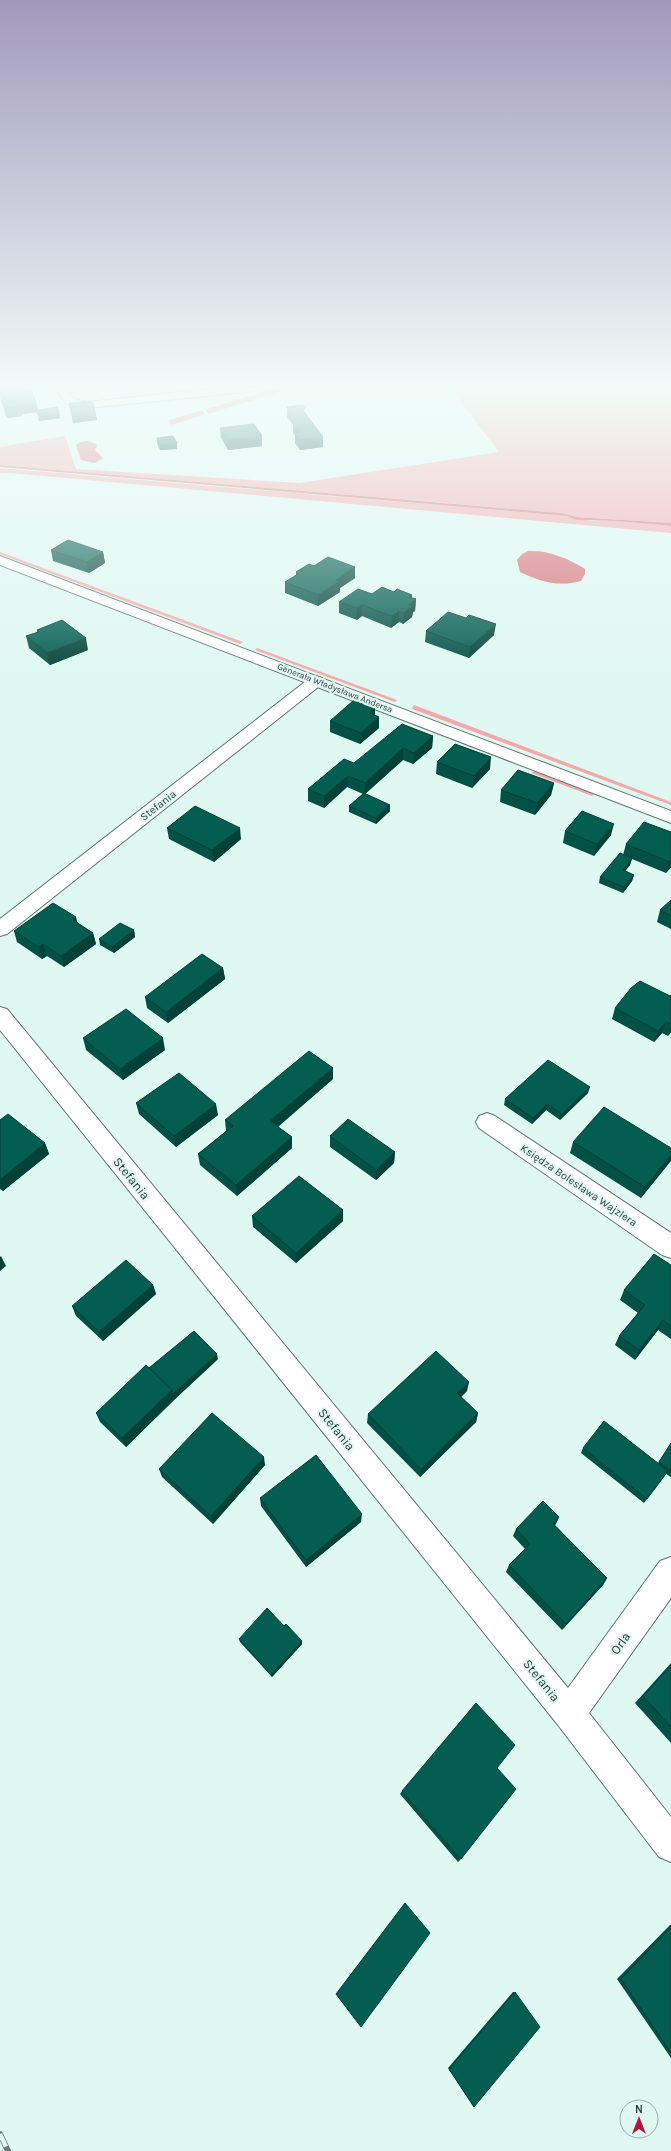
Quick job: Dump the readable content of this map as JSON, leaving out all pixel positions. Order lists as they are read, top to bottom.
{
  "streets": {
    "street": [
      "Generała Władysława Andersa",
      "Stefania",
      "Księdza Bolesława Wajzlera",
      "Orla"
    ]
  },
  "crossings": [
    ["Generała Władysława Andersa", "Stefania"],
    ["Stefania", "Orla"]
  ],
  "north": "top"
}
